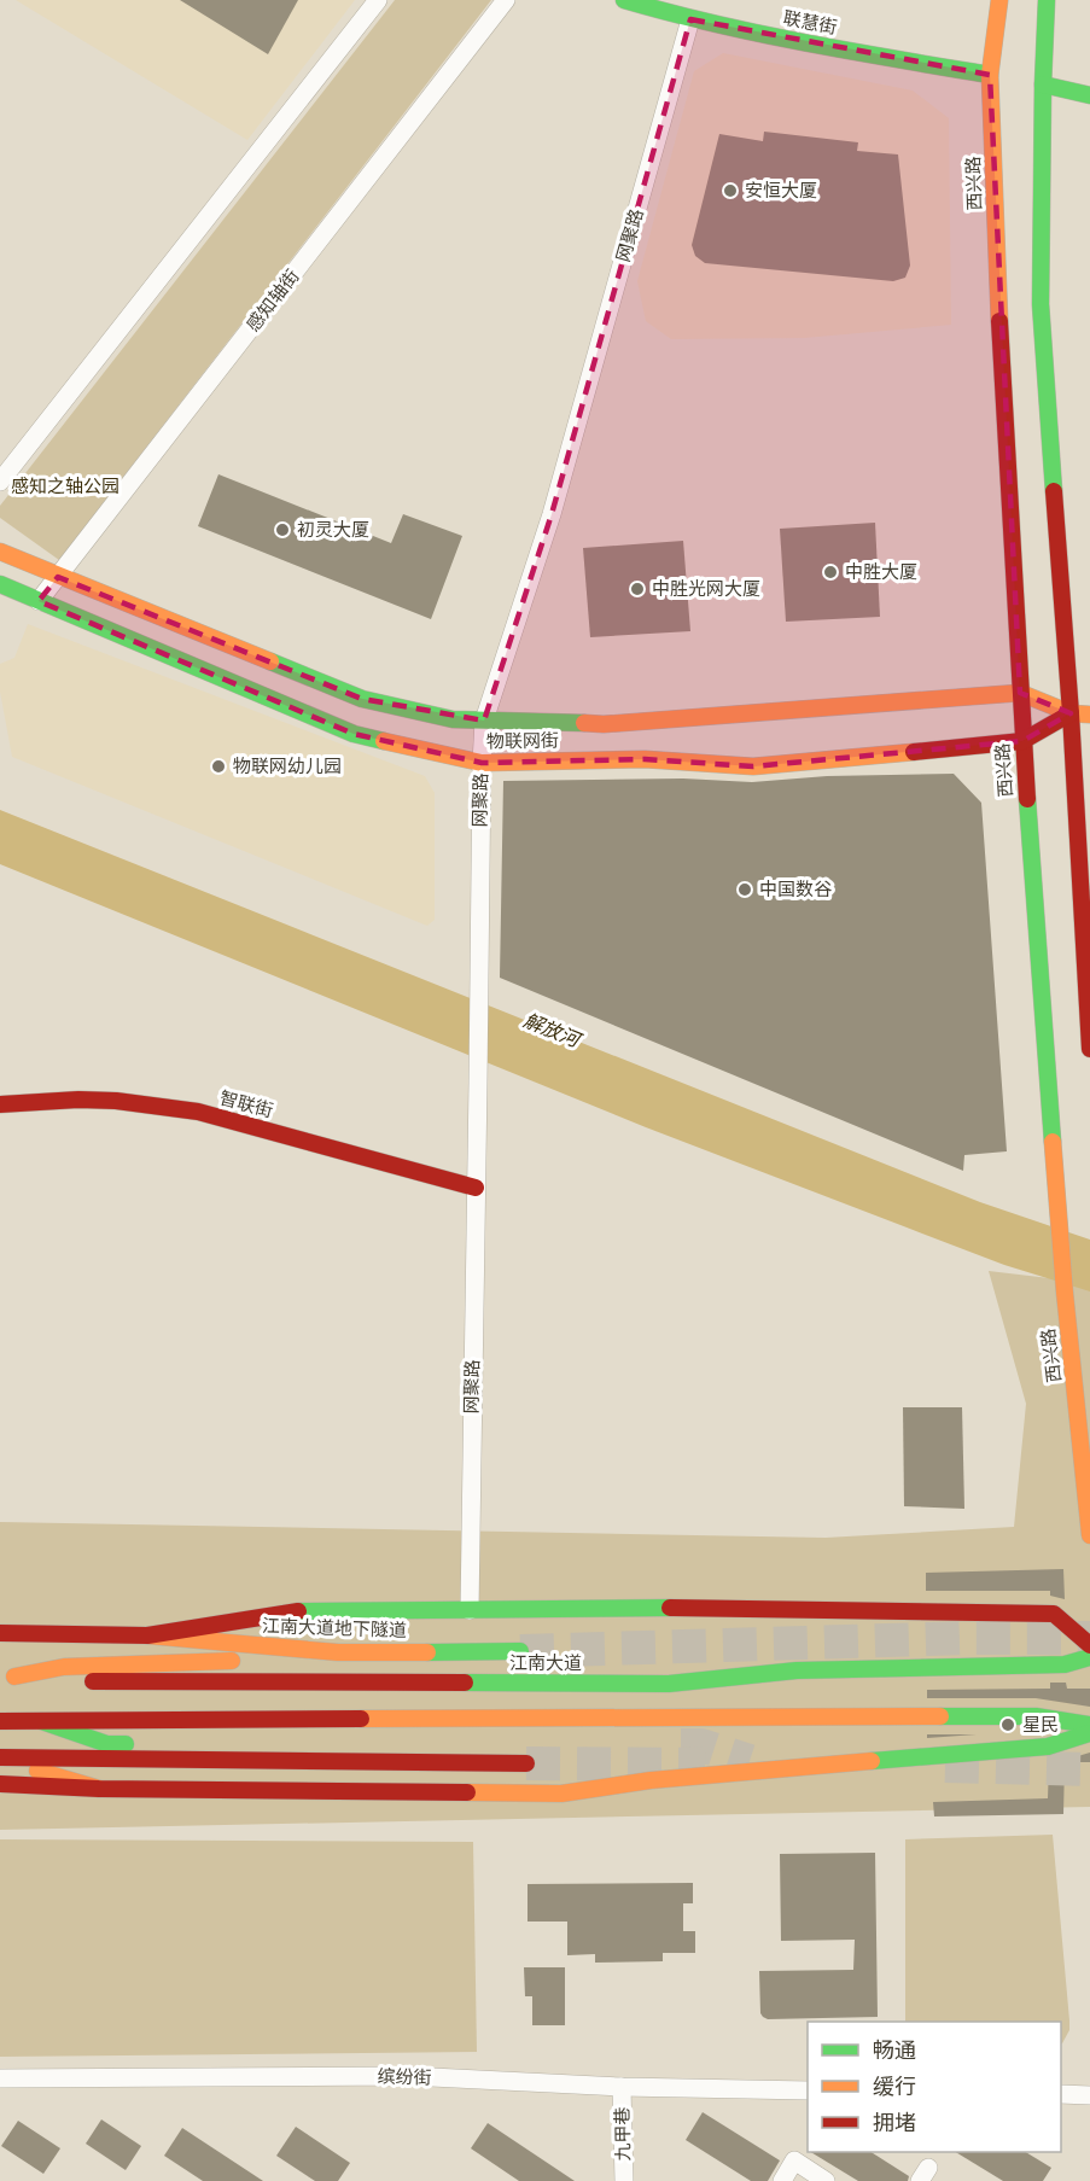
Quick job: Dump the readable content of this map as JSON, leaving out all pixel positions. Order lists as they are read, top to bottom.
{
  "streets": {
    "main road": [
      "联慧街",
      "西兴路",
      "物联网街",
      "智联街",
      "江南大道地下隧道",
      "江南大道"
    ],
    "street": [
      "网聚路",
      "感知轴街",
      "缤纷街",
      "九甲巷"
    ]
  },
  "crossings": [
    ["联慧街", "西兴路"],
    ["联慧街", "网聚路"],
    ["西兴路", "物联网街"],
    ["网聚路", "物联网街"],
    ["网聚路", "智联街"],
    ["感知轴街", "物联网街"],
    ["缤纷街", "九甲巷"]
  ],
  "water": ["解放河"],
  "parks": ["感知之轴公园"],
  "places": [
    "安恒大厦",
    "初灵大厦",
    "中胜大厦",
    "中胜光网大厦",
    "物联网幼儿园",
    "中国数谷",
    "星民"
  ],
  "legend": ["畅通", "缓行", "拥堵"]
}
